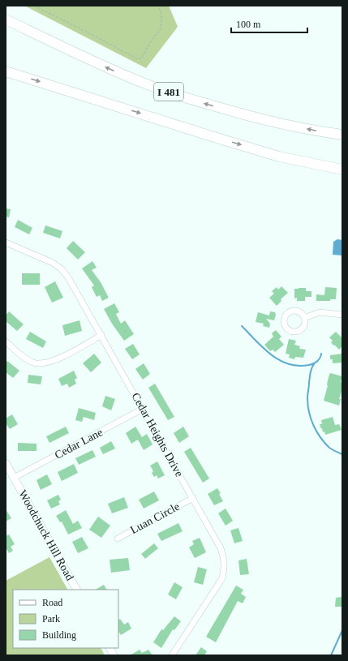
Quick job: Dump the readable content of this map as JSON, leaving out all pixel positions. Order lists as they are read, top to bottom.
{
  "streets": {
    "highway": ["I 481"],
    "street": [
      "Cedar Heights Drive",
      "Cedar Lane",
      "Luan Circle",
      "Woodchuck Hill Road"
    ]
  },
  "crossings": [
    ["Cedar Heights Drive", "Cedar Lane"],
    ["Cedar Heights Drive", "Luan Circle"],
    ["Cedar Lane", "Woodchuck Hill Road"]
  ],
  "legend": ["Road", "Park", "Building"],
  "scale_bar": "100 m"
}
